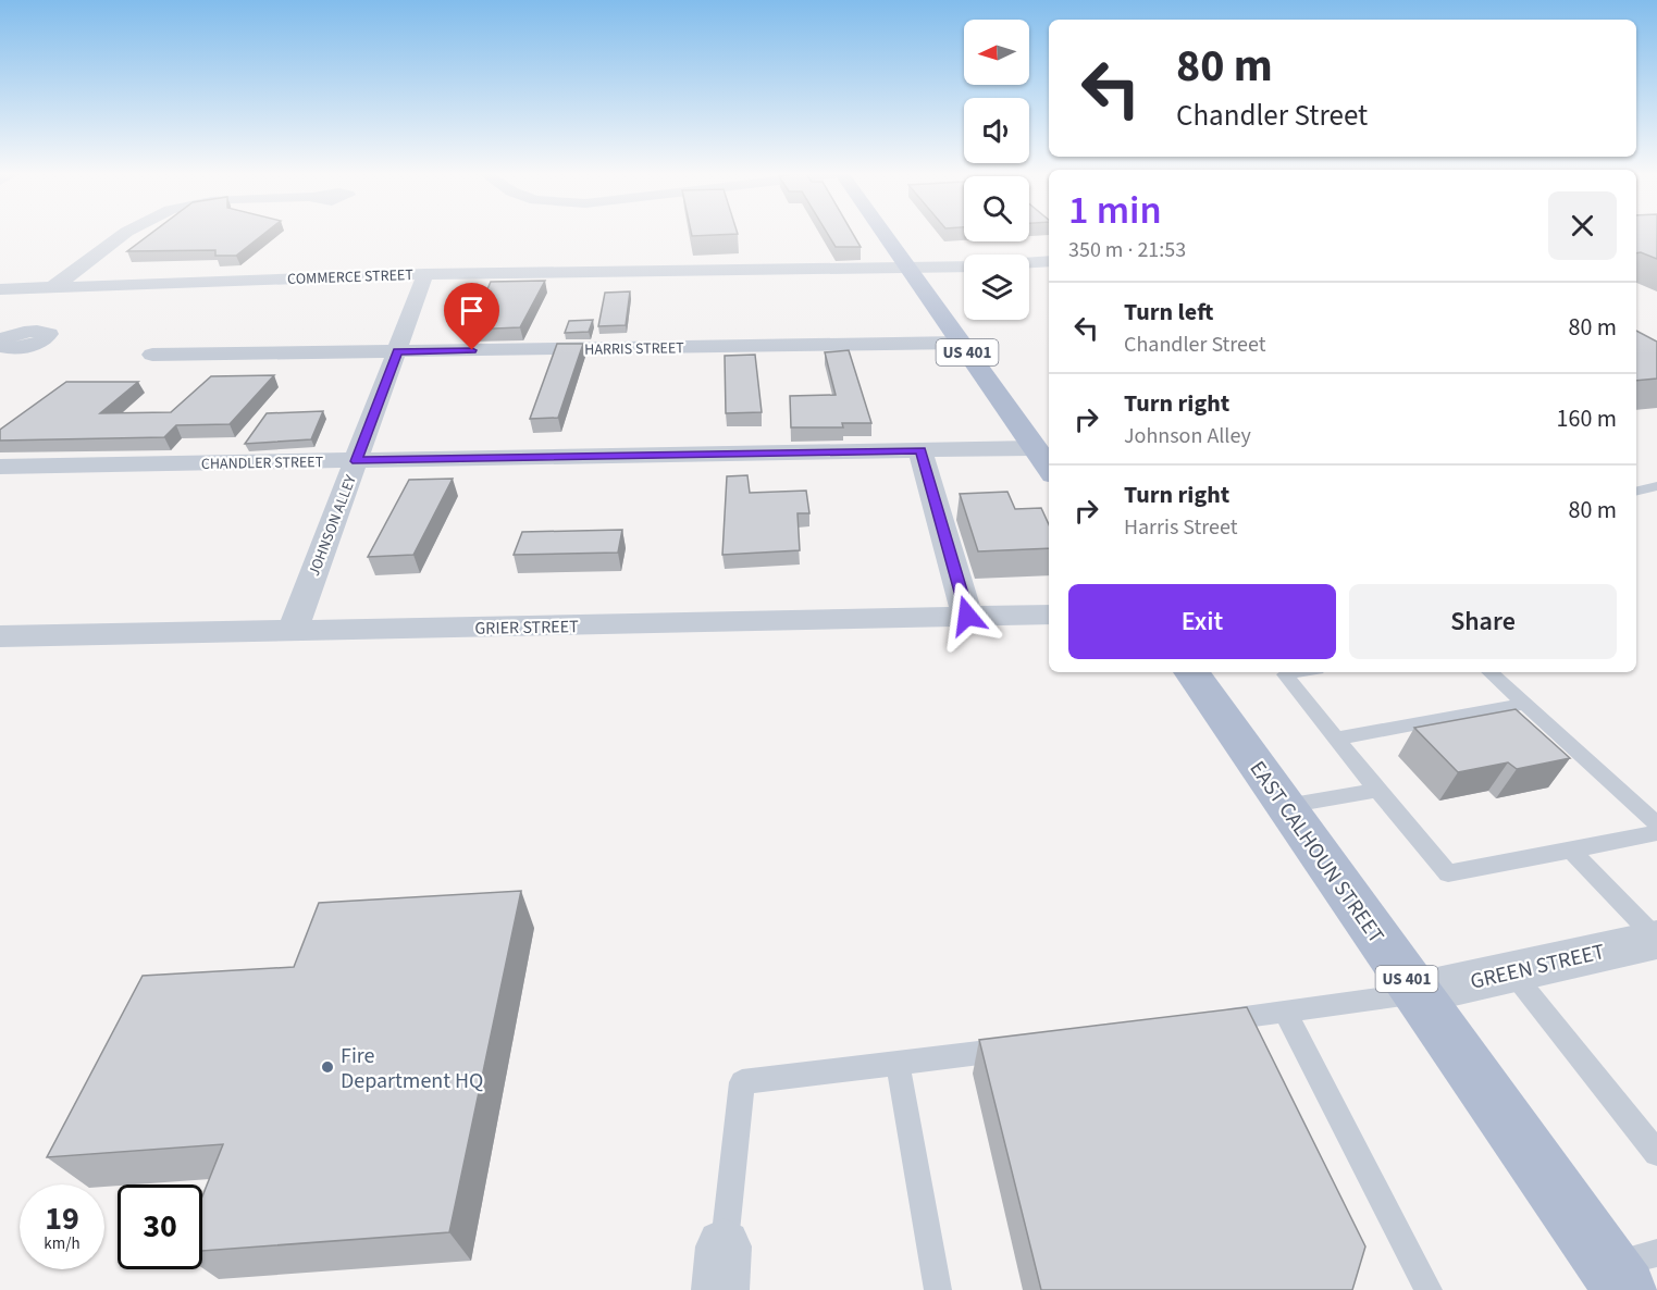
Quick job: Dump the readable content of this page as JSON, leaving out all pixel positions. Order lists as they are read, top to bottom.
{
  "streets": {
    "main road": ["US 401", "EAST CALHOUN STREET"],
    "street": [
      "COMMERCE STREET",
      "HARRIS STREET",
      "CHANDLER STREET",
      "JOHNSON ALLEY",
      "GRIER STREET",
      "GREEN STREET"
    ]
  },
  "crossings": [
    ["COMMERCE STREET", "US 401"],
    ["COMMERCE STREET", "JOHNSON ALLEY"],
    ["HARRIS STREET", "US 401"],
    ["HARRIS STREET", "JOHNSON ALLEY"],
    ["US 401", "CHANDLER STREET"],
    ["CHANDLER STREET", "JOHNSON ALLEY"],
    ["JOHNSON ALLEY", "GRIER STREET"],
    ["EAST CALHOUN STREET", "GREEN STREET"]
  ],
  "places": ["Fire Department HQ"],
  "north": "left",
  "page": {
    "turn": ["80 m", "Chandler Street"],
    "heading": ["1 min", "350 m · 21:53"],
    "list": [
      {
        "name": "Turn left",
        "note": "Chandler Street",
        "value": "80 m"
      },
      {
        "name": "Turn right",
        "note": "Johnson Alley",
        "value": "160 m"
      },
      {
        "name": "Turn right",
        "note": "Harris Street",
        "value": "80 m"
      }
    ],
    "buttons": ["Exit", "Share"],
    "speed": "19 km/h",
    "limit": "30"
  }
}
